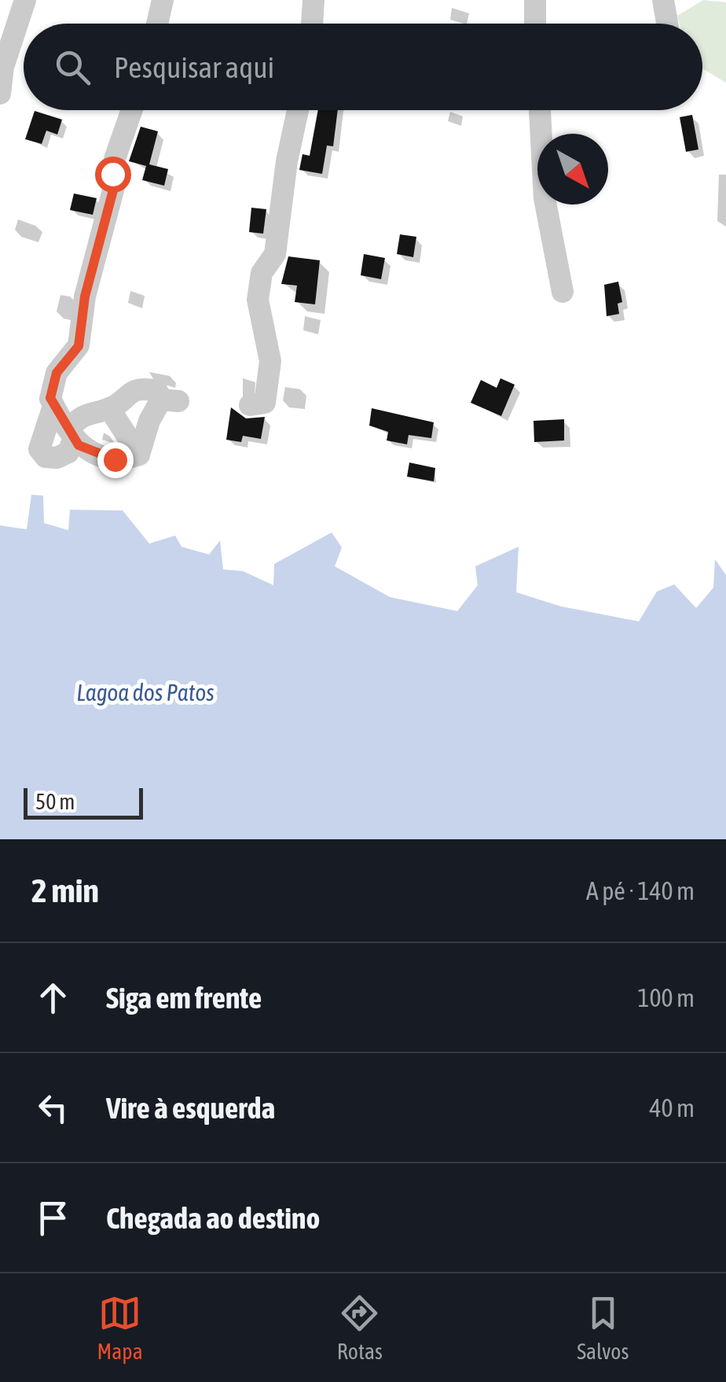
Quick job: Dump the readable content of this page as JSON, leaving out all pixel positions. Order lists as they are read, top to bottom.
{
  "water": ["Lagoa dos Patos"],
  "scale_bar": "50 m",
  "north": "bottom right",
  "page": {
    "search": "Pesquisar aqui",
    "scale": "50 m",
    "heading": ["2 min", "A pé · 140 m"],
    "list": [
      ["Siga em frente", "100 m"],
      ["Vire à esquerda", "40 m"],
      "Chegada ao destino"
    ],
    "nav": ["Mapa", "Rotas", "Salvos"]
  }
}
